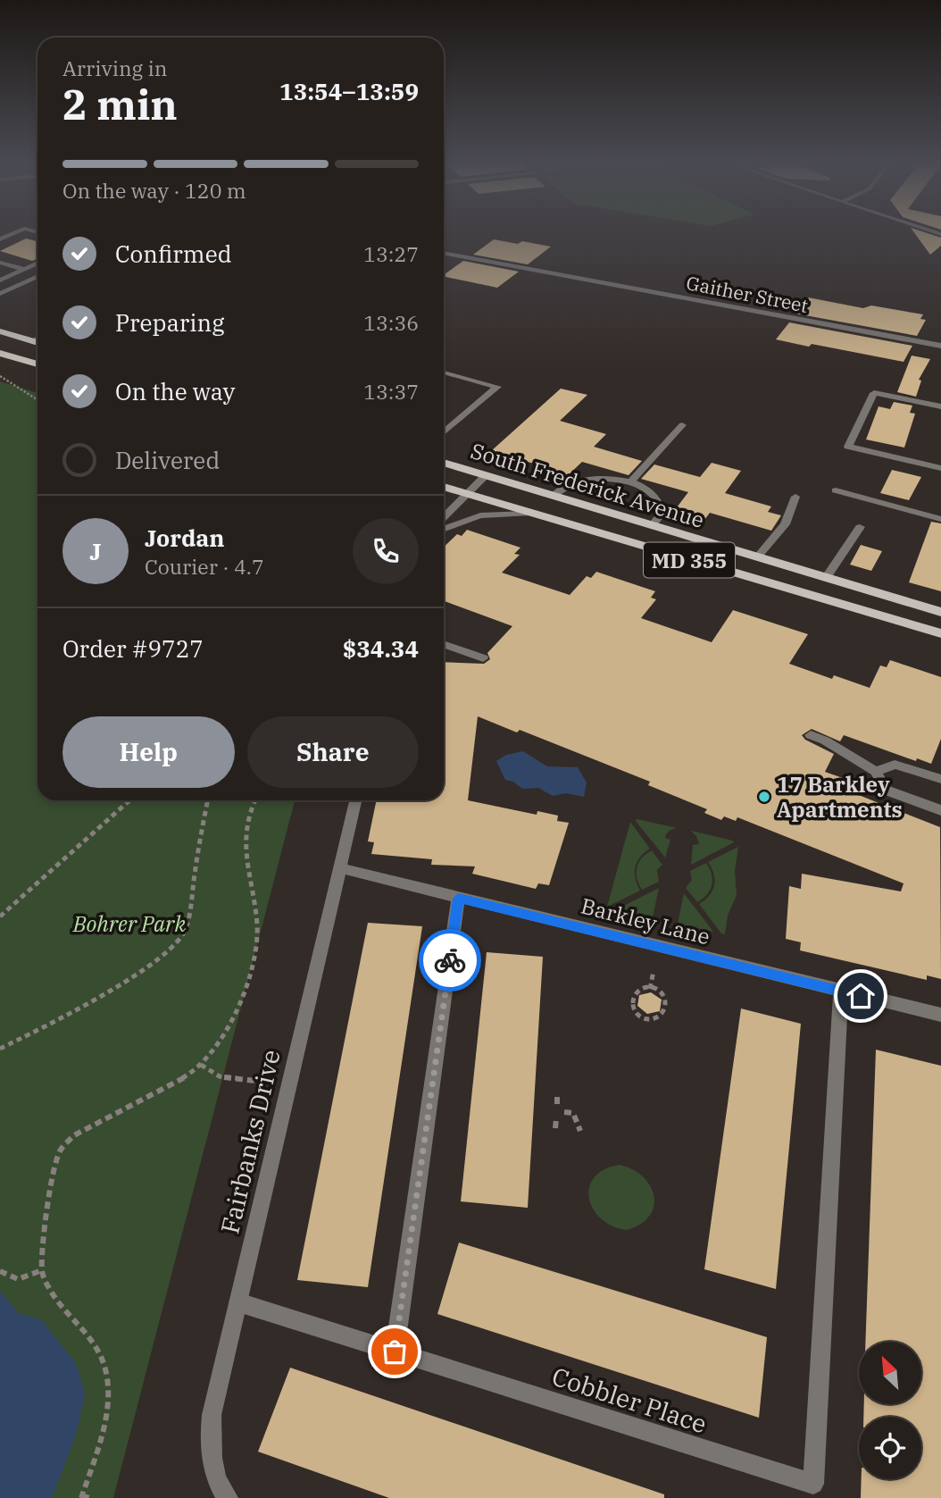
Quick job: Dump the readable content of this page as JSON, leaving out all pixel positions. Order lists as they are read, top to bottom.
{
  "streets": {
    "main road": ["South Frederick Avenue", "MD 355"],
    "street": [
      "Gaither Street",
      "Barkley Lane",
      "Fairbanks Drive",
      "Cobbler Place"
    ]
  },
  "crossings": [
    ["Barkley Lane", "Fairbanks Drive"],
    ["Barkley Lane", "Cobbler Place"],
    ["Fairbanks Drive", "Cobbler Place"]
  ],
  "parks": ["Bohrer Park"],
  "places": ["17 Barkley Apartments"],
  "north": "top left",
  "page": {
    "heading": ["2 min", "Arriving in", "13:54–13:59"],
    "panel": [
      "Jordan",
      "Courier · 4.7",
      "Order #9727",
      "$34.34"
    ],
    "bar": "On the way · 120 m",
    "list": [
      ["Confirmed", "13:27"],
      ["Preparing", "13:36"],
      ["On the way", "13:37"],
      "Delivered"
    ],
    "round": "J",
    "buttons": ["Help", "Share"]
  }
}
